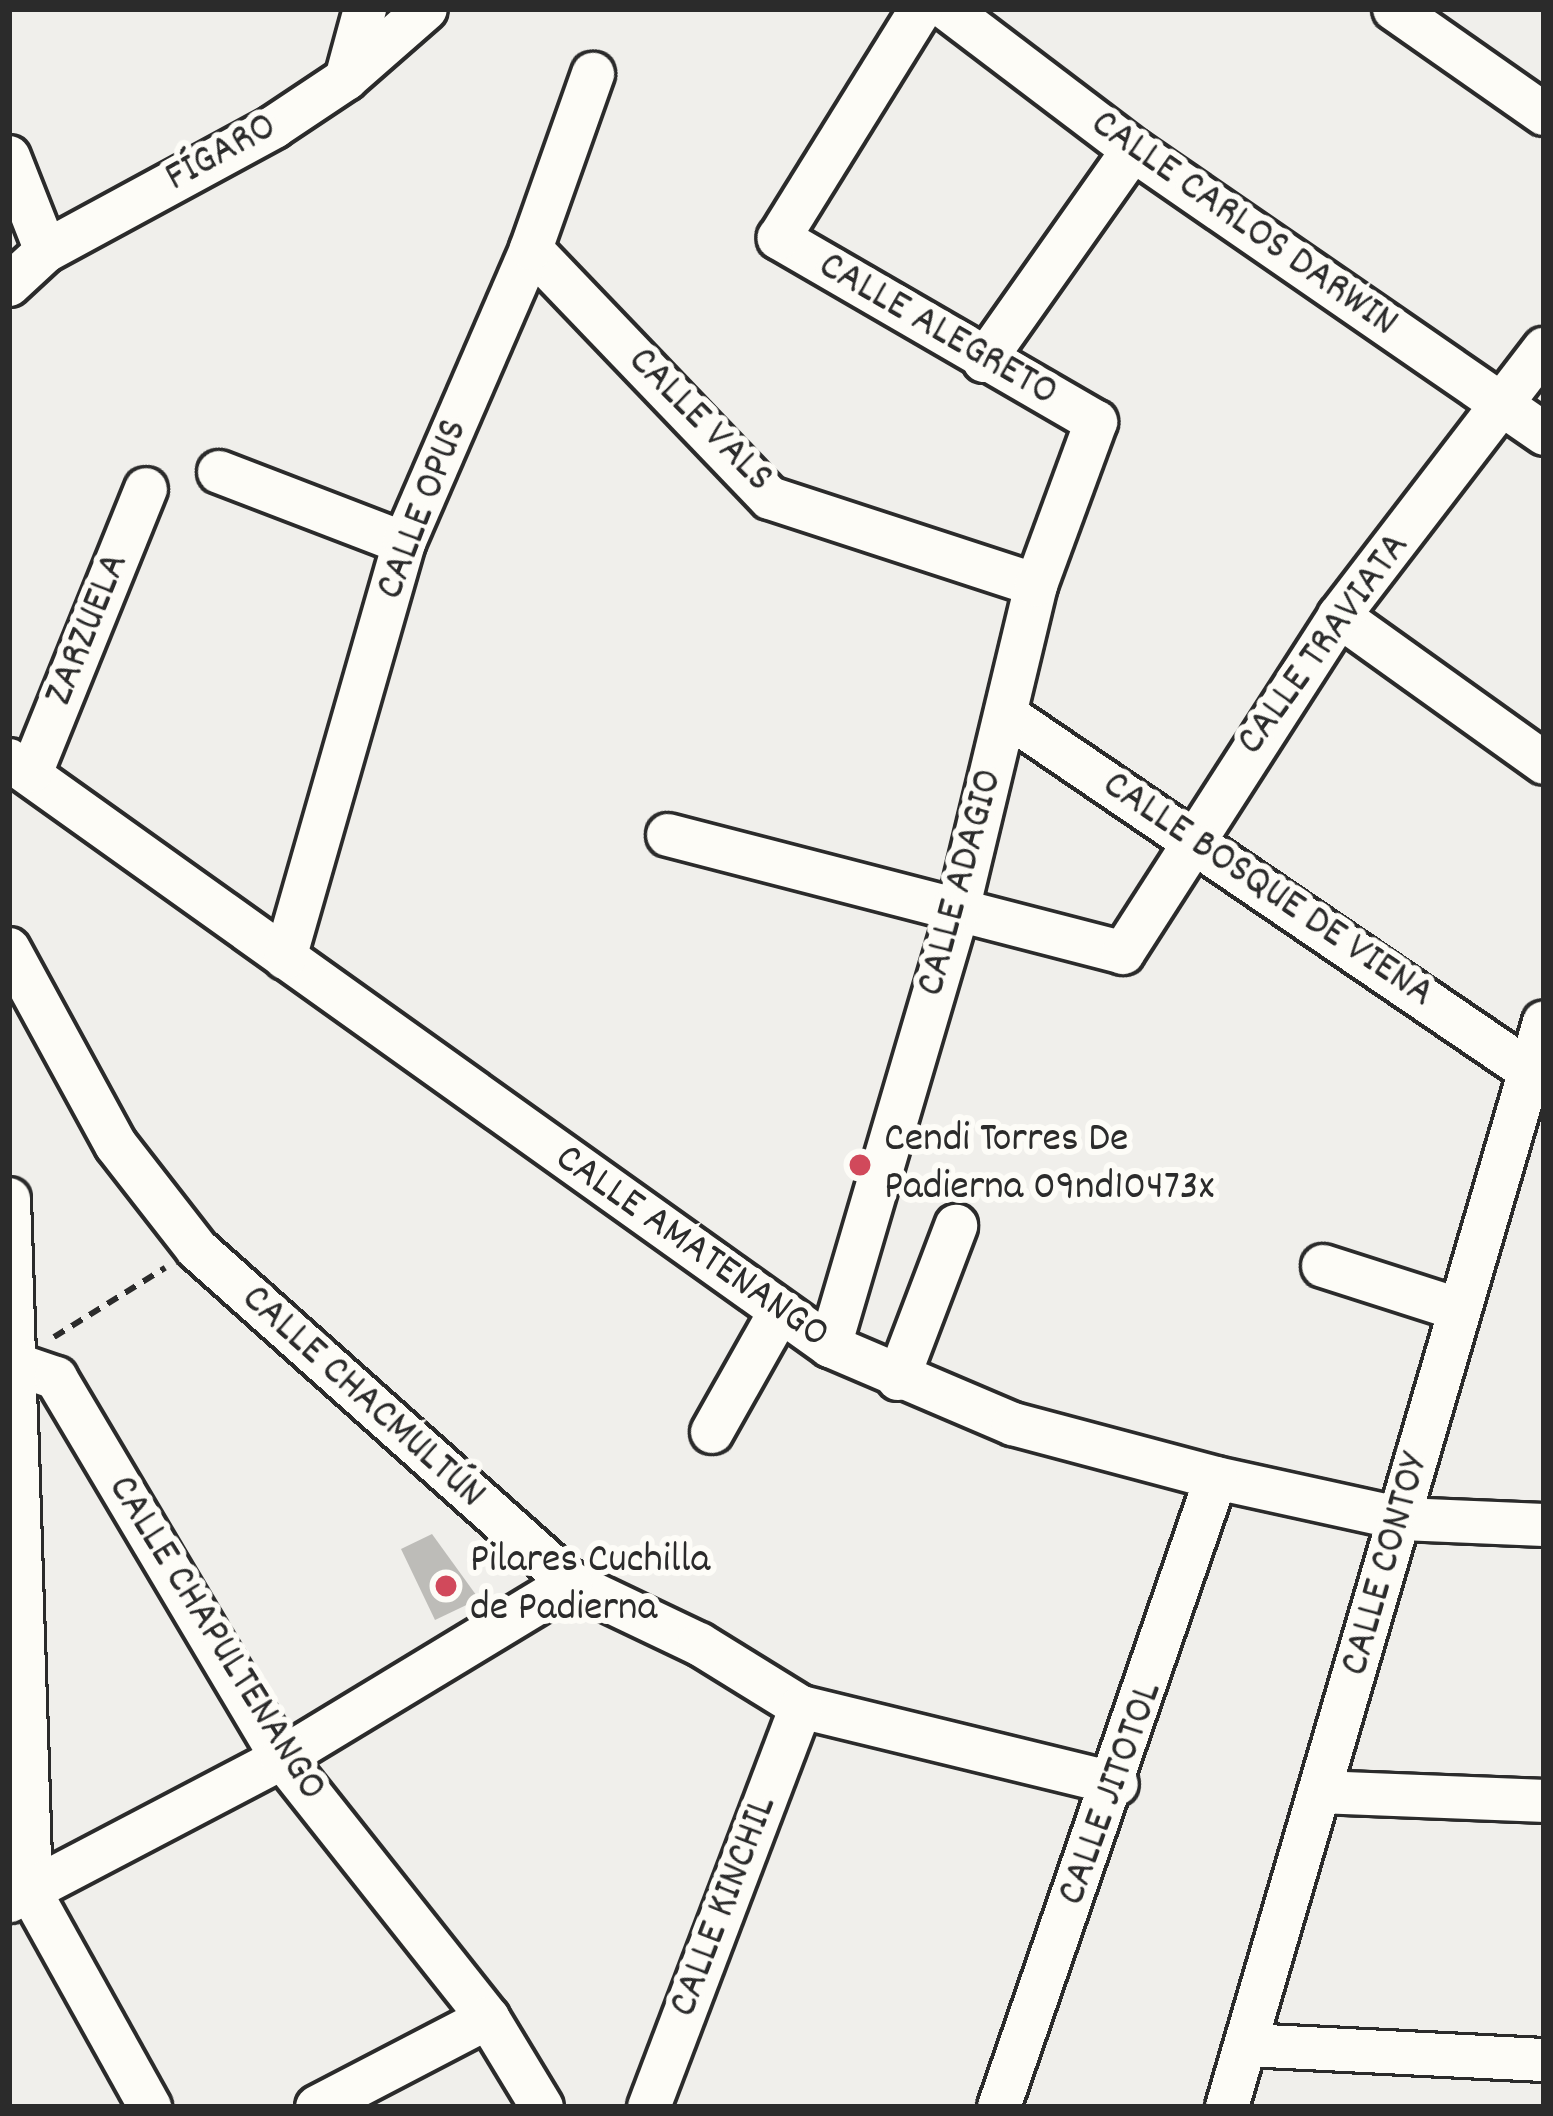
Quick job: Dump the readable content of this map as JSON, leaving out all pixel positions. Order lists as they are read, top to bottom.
{
  "streets": {
    "street": [
      "FÍGARO",
      "CALLE CARLOS DARWIN",
      "CALLE ALEGRETO",
      "CALLE VALS",
      "CALLE OPUS",
      "ZARZUELA",
      "CALLE TRAVIATA",
      "CALLE ADAGIO",
      "CALLE BOSQUE DE VIENA",
      "CALLE AMATENANGO",
      "CALLE CHACMULTÚN",
      "CALLE CONTOY",
      "CALLE CHAPULTENANGO",
      "CALLE JITOTOL",
      "CALLE KINCHIL"
    ]
  },
  "crossings": [
    ["CALLE CARLOS DARWIN", "CALLE TRAVIATA"],
    ["CALLE ALEGRETO", "CALLE ADAGIO"],
    ["CALLE VALS", "CALLE OPUS"],
    ["CALLE VALS", "CALLE ADAGIO"],
    ["CALLE OPUS", "CALLE AMATENANGO"],
    ["ZARZUELA", "CALLE AMATENANGO"],
    ["CALLE TRAVIATA", "CALLE ADAGIO"],
    ["CALLE TRAVIATA", "CALLE BOSQUE DE VIENA"],
    ["CALLE ADAGIO", "CALLE BOSQUE DE VIENA"],
    ["CALLE ADAGIO", "CALLE AMATENANGO"],
    ["CALLE BOSQUE DE VIENA", "CALLE CONTOY"],
    ["CALLE AMATENANGO", "CALLE CONTOY"],
    ["CALLE AMATENANGO", "CALLE JITOTOL"],
    ["CALLE CHACMULTÚN", "CALLE JITOTOL"],
    ["CALLE CHACMULTÚN", "CALLE KINCHIL"]
  ],
  "places": ["Cendi Torres De Padierna 09nd10473x", "Pilares Cuchilla de Padierna"]
}
